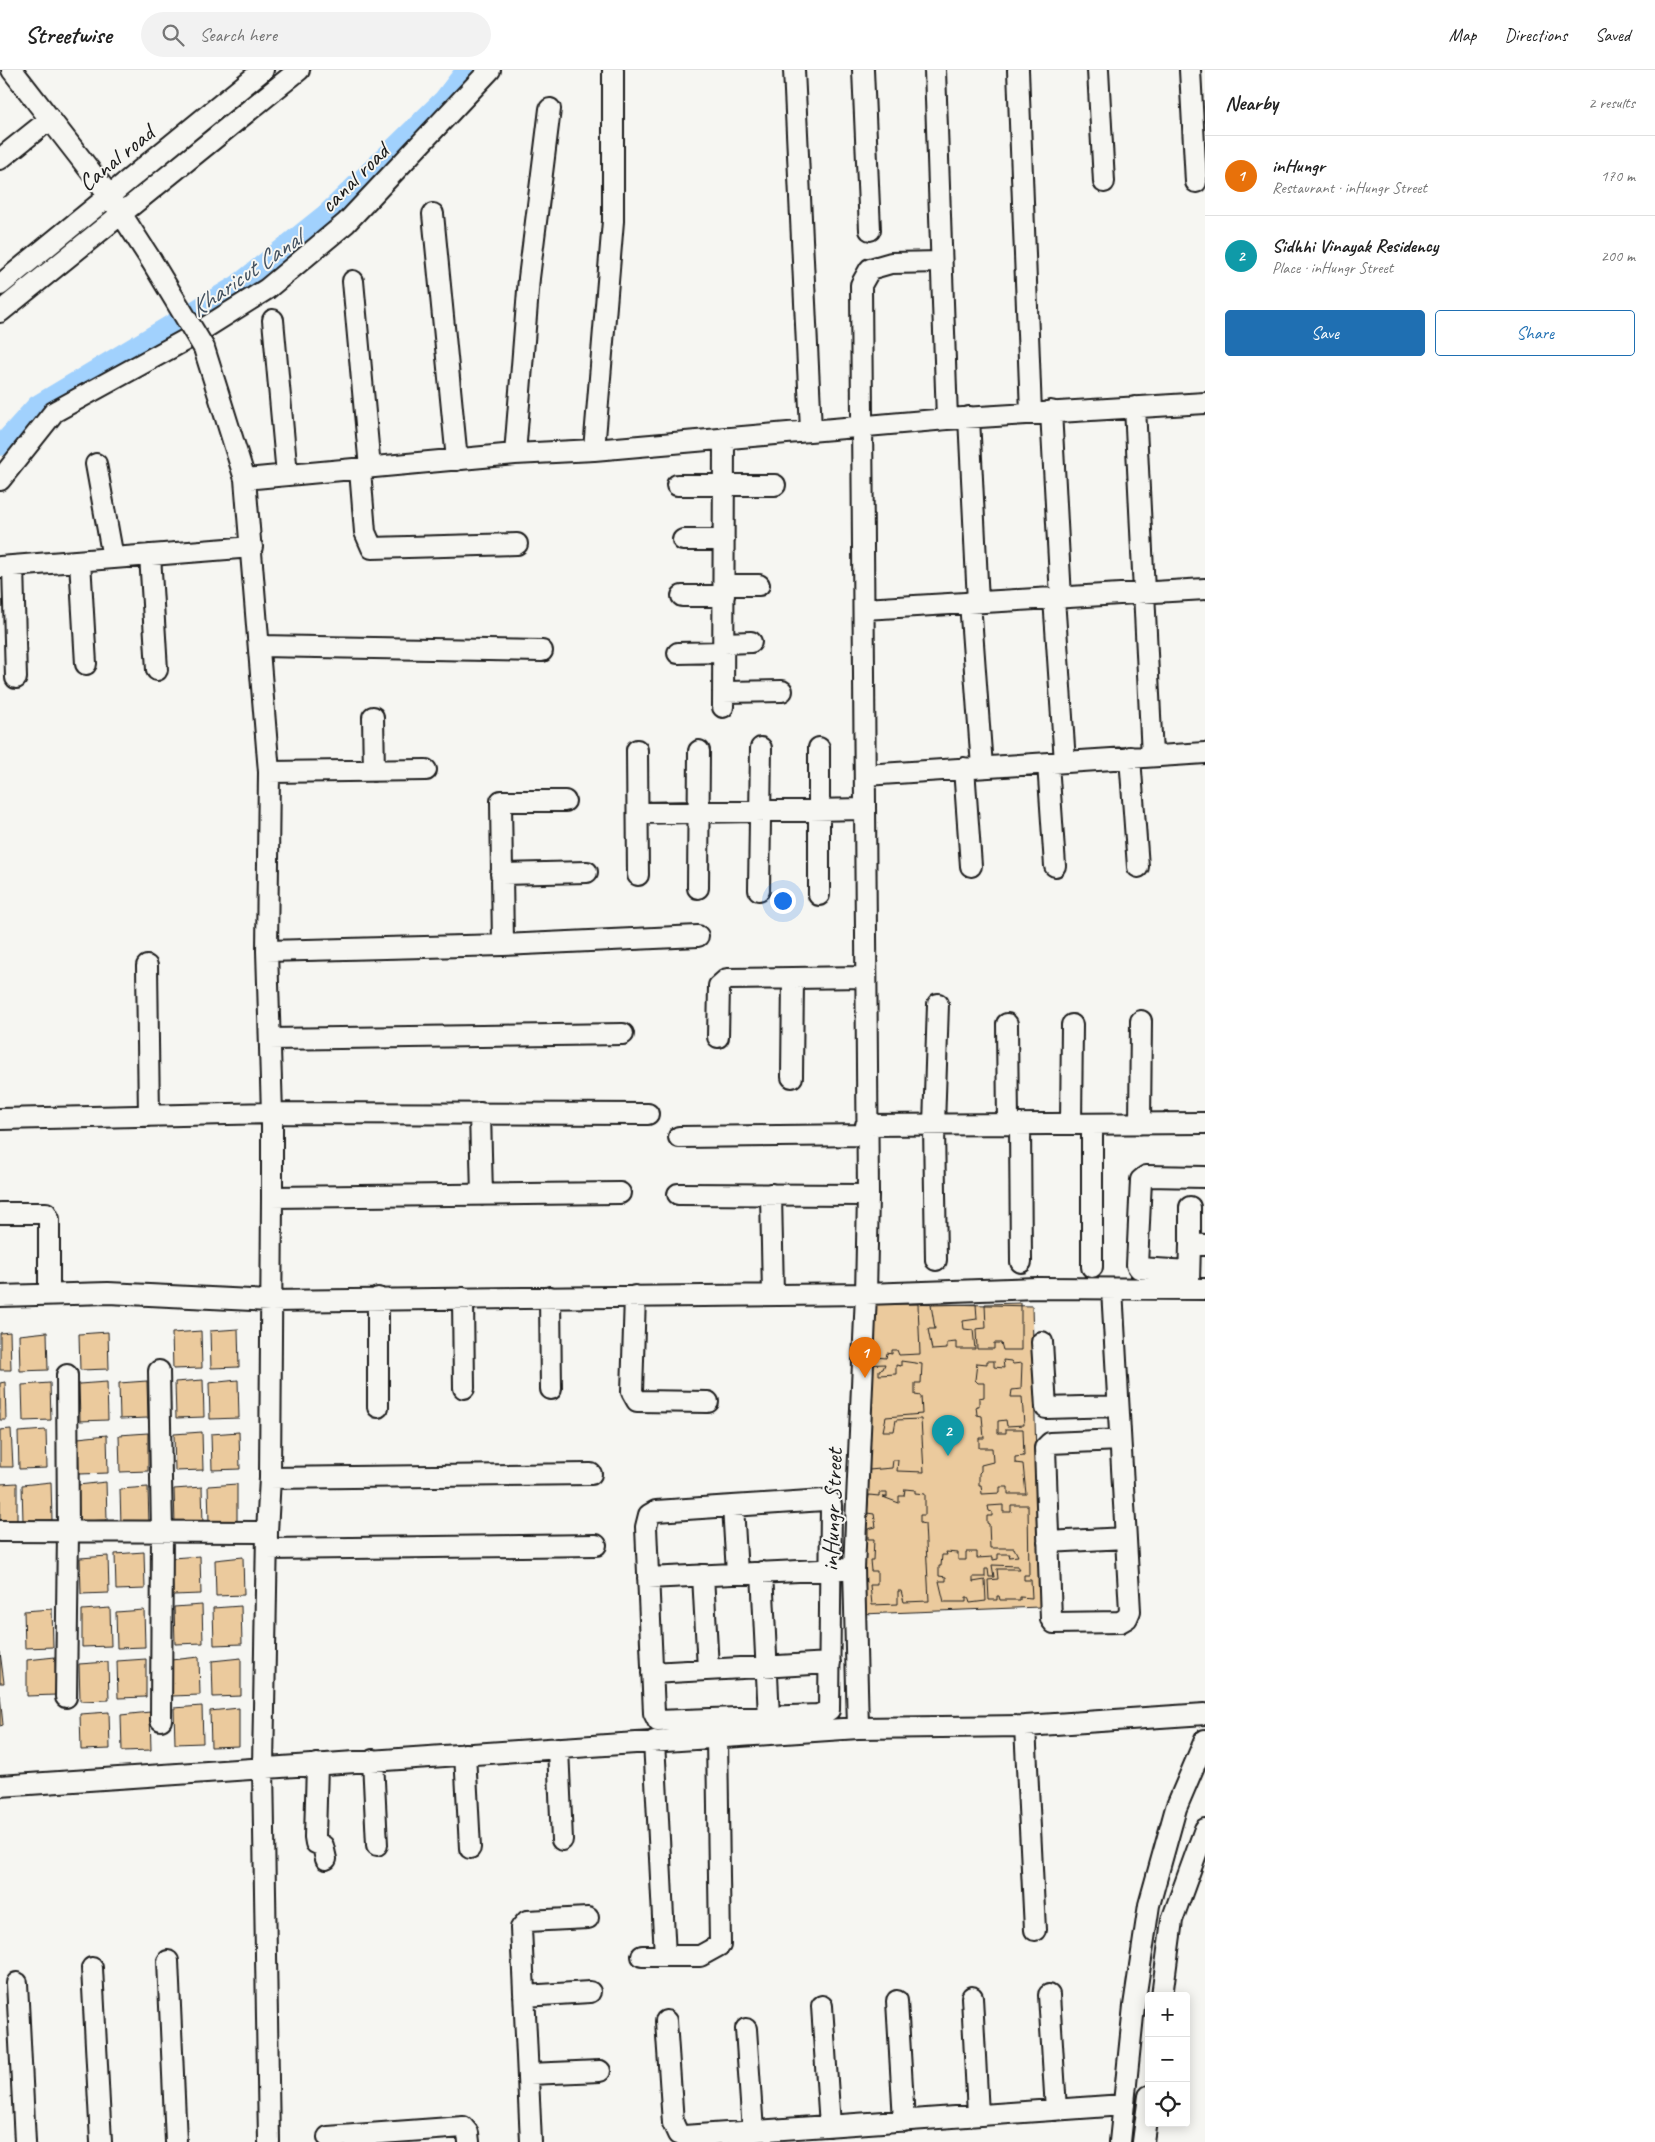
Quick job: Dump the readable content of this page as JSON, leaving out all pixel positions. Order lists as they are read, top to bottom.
{
  "streets": {
    "street": ["Canal road", "canal road", "inHungr Street"]
  },
  "water": ["Kharicut Canal"],
  "page": {
    "header": "Streetwise",
    "search": "Search here",
    "nav": ["Map", "Directions", "Saved"],
    "heading": ["Nearby", "2 results"],
    "list": [
      {
        "mark": "1",
        "name": "inHungr",
        "note": "Restaurant · inHungr Street",
        "value": "170 m"
      },
      {
        "mark": "2",
        "name": "Sidhhi Vinayak Residency",
        "note": "Place · inHungr Street",
        "value": "200 m"
      }
    ],
    "buttons": ["Save", "Share"],
    "pins": ["1", "2"],
    "map_buttons": ["+", "−"]
  }
}
